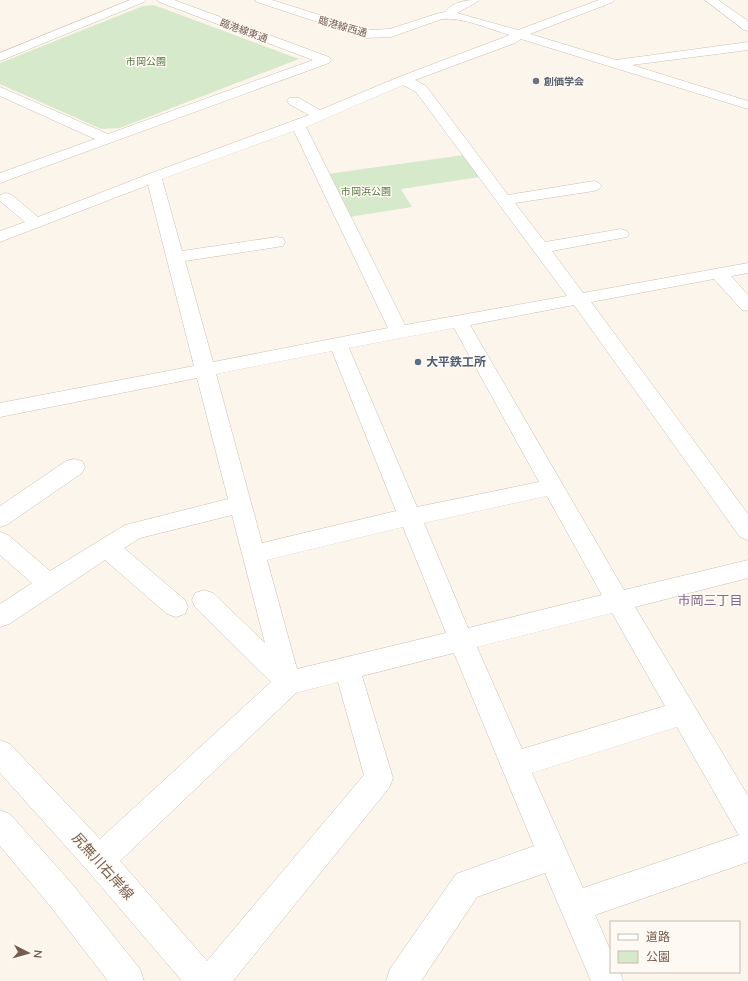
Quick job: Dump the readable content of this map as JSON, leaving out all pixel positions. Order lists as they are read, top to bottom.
{
  "streets": {
    "street": ["臨港線西通", "臨港線東通", "尻無川右岸線"]
  },
  "districts": ["市岡三丁目"],
  "parks": ["市岡公園", "市岡浜公園"],
  "places": ["創価学会", "大平鉄工所"],
  "legend": ["道路", "公園"],
  "north": "right"
}
